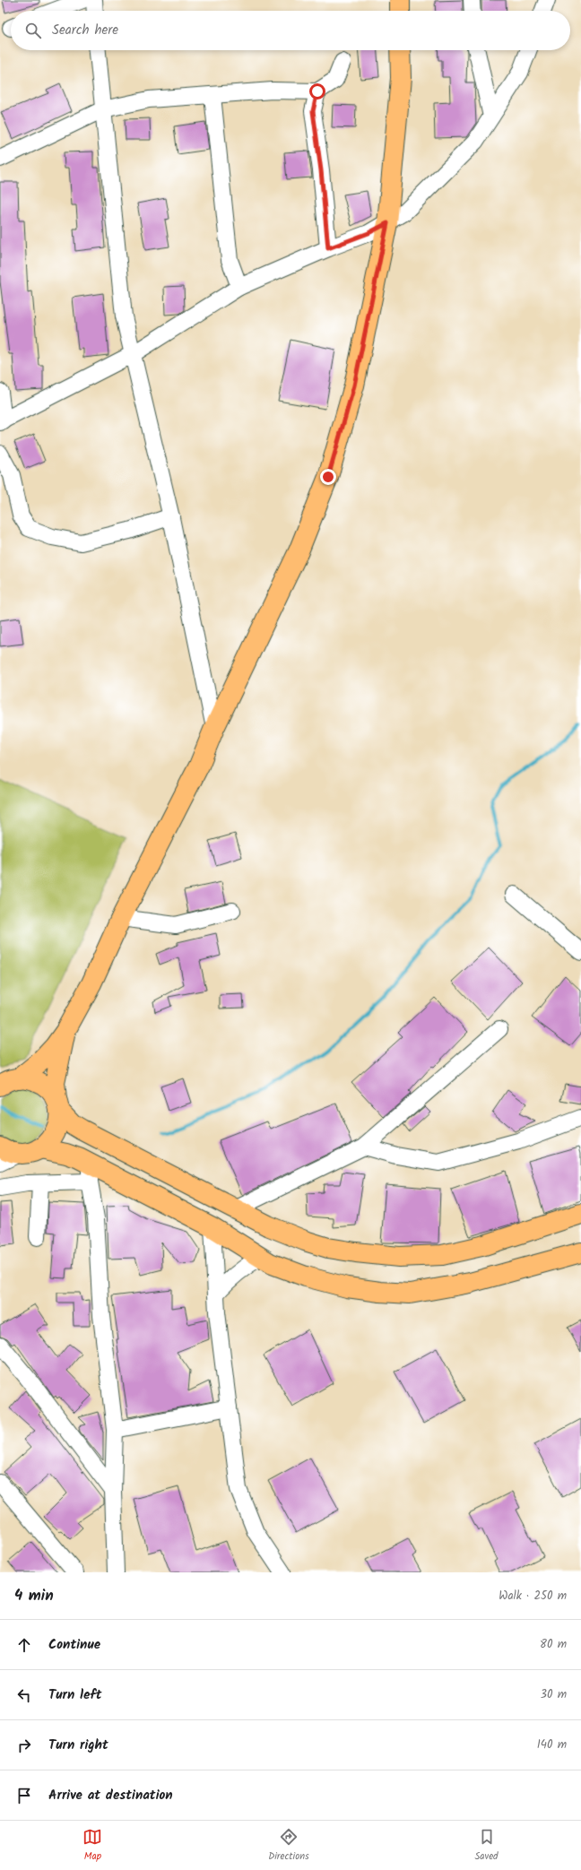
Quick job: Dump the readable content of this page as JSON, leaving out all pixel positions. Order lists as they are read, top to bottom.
{
  "page": {
    "search": "Search here",
    "heading": ["4 min", "Walk · 250 m"],
    "list": [
      ["Continue", "80 m"],
      ["Turn left", "30 m"],
      ["Turn right", "140 m"],
      "Arrive at destination"
    ],
    "nav": ["Map", "Directions", "Saved"]
  }
}
